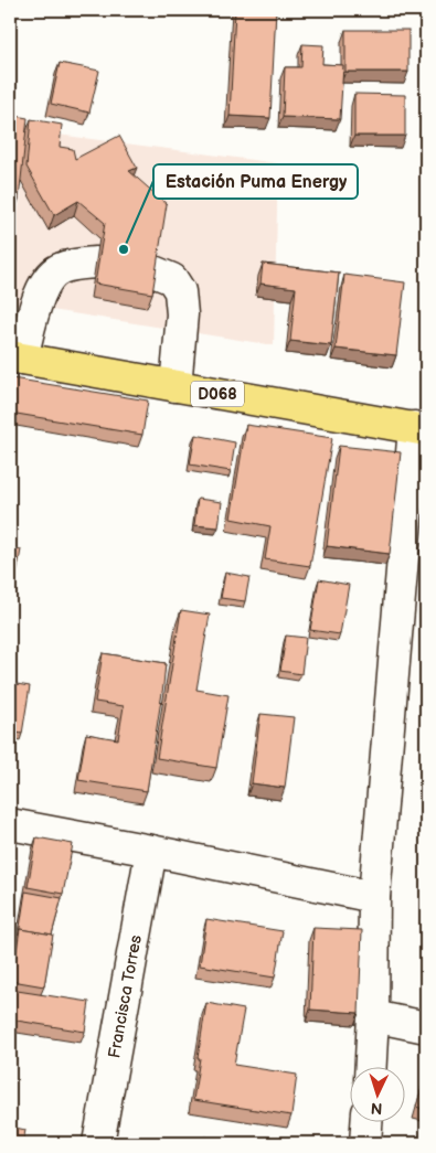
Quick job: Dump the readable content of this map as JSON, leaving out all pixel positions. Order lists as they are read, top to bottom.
{
  "streets": {
    "main road": ["D068"],
    "street": ["Francisca Torres"]
  },
  "places": ["Estación Puma Energy"],
  "north": "bottom"
}
